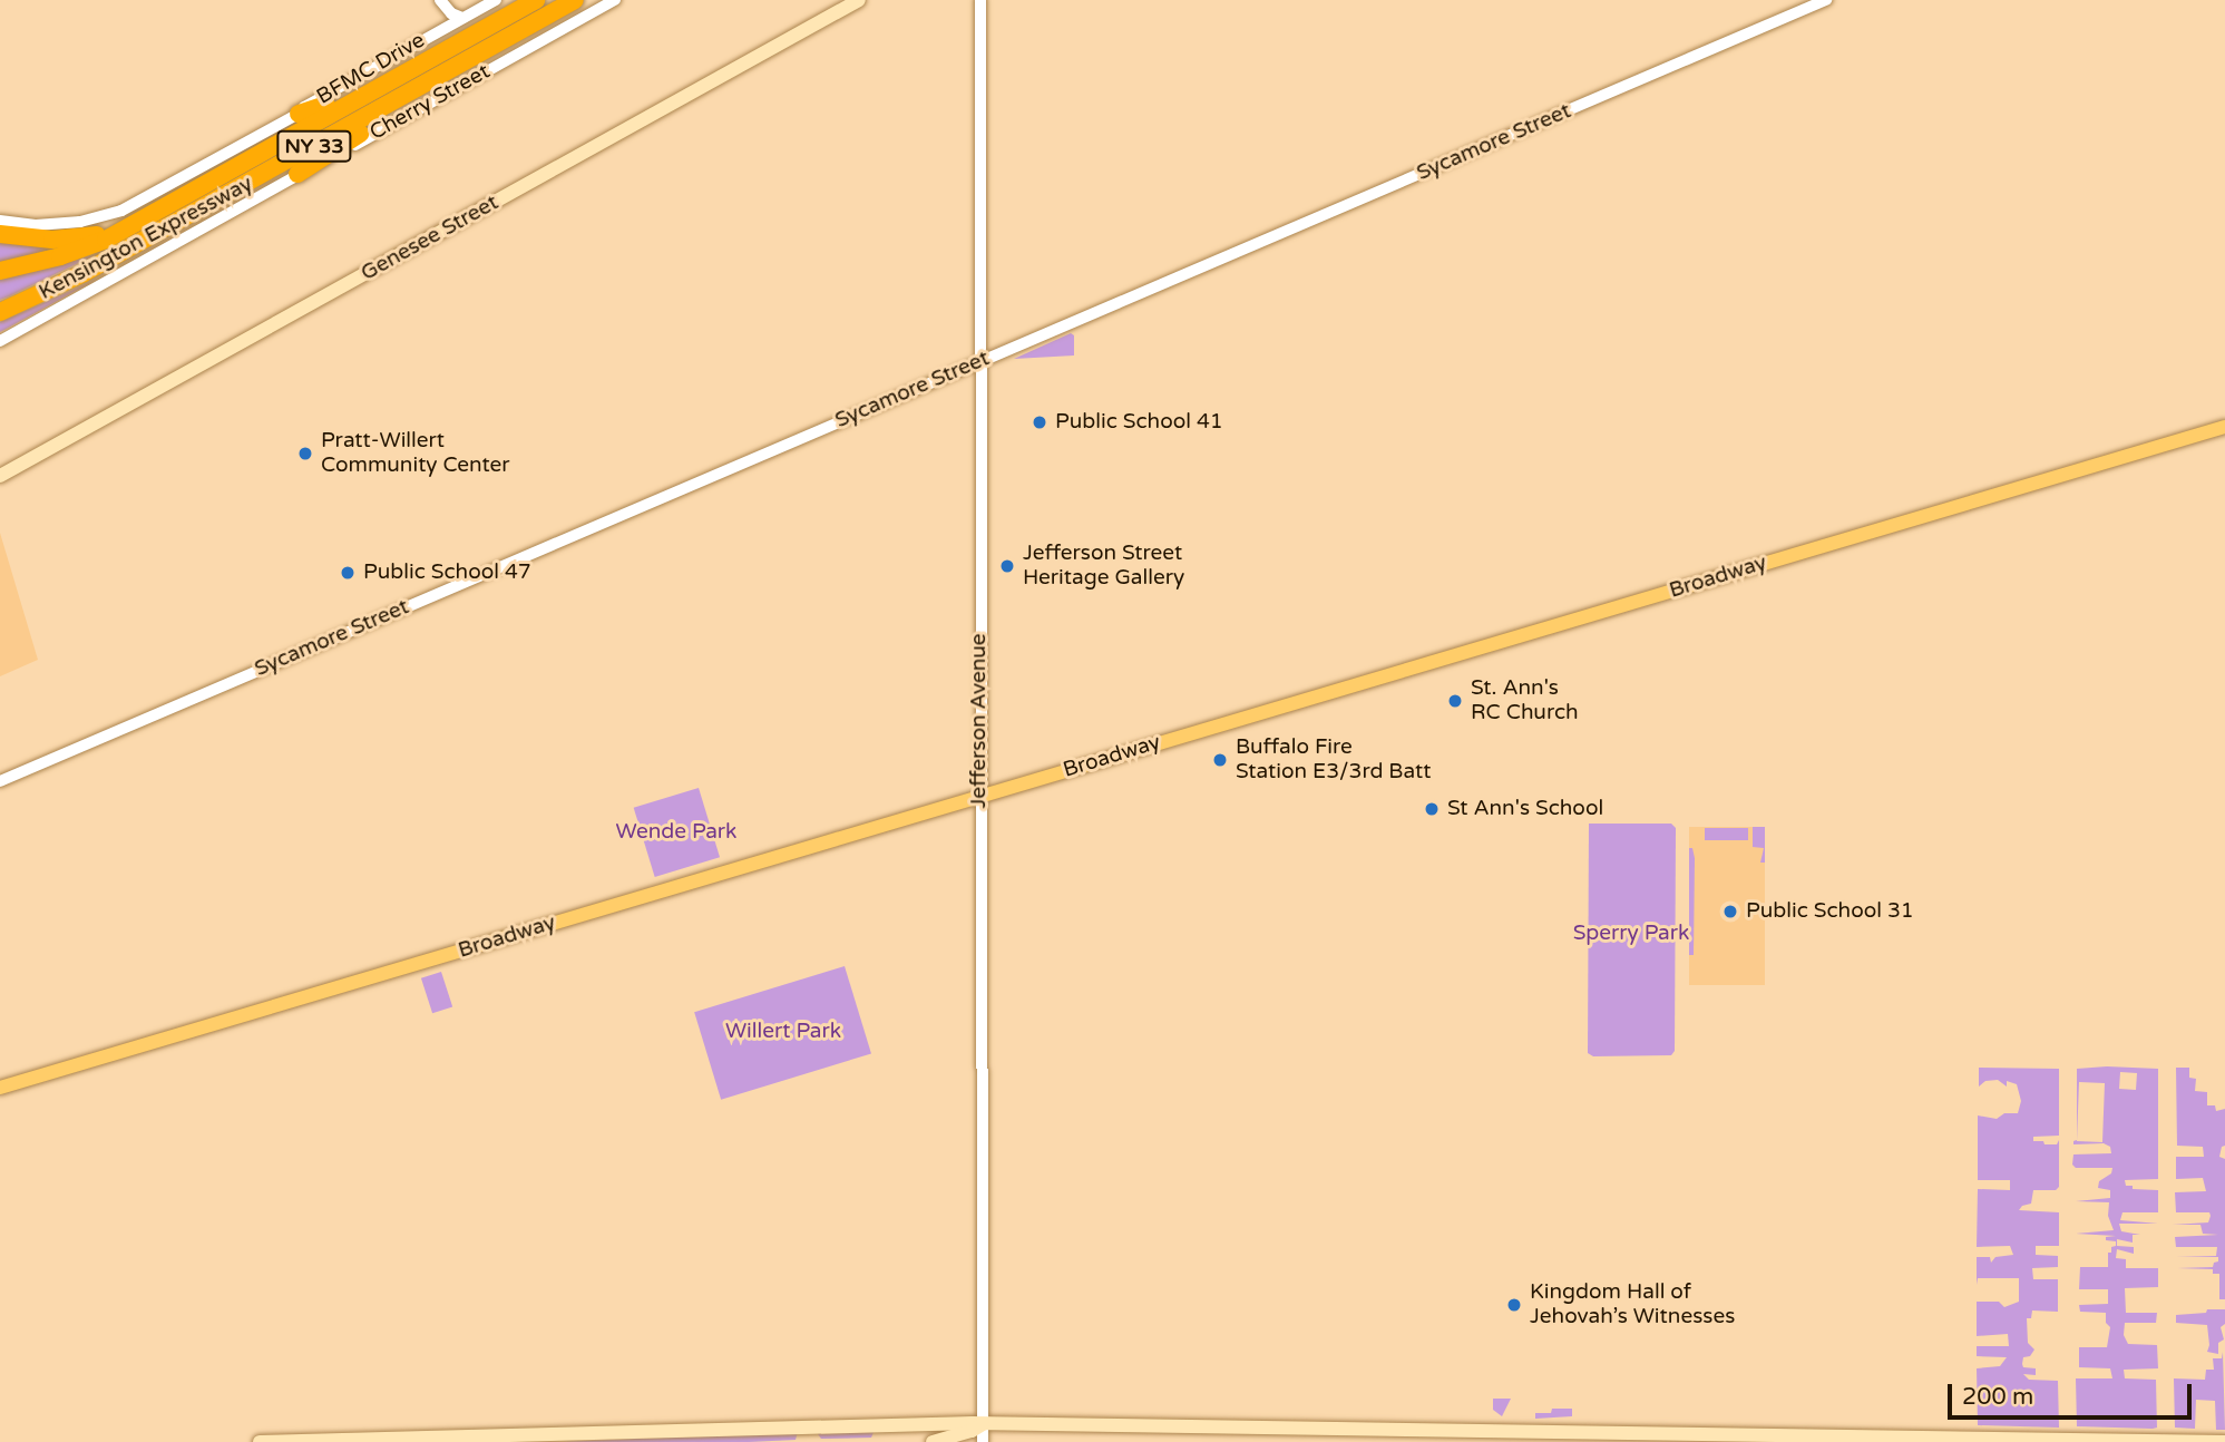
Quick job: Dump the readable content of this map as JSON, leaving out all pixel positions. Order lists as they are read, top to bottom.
{
  "streets": {
    "highway": ["NY 33", "Kensington Expressway"],
    "main road": ["Genesee Street", "Broadway"],
    "street": [
      "BFMC Drive",
      "Cherry Street",
      "Sycamore Street",
      "Jefferson Avenue"
    ]
  },
  "crossings": [
    ["Sycamore Street", "Jefferson Avenue"],
    ["NY 33", "Kensington Expressway"],
    ["Broadway", "Jefferson Avenue"]
  ],
  "parks": ["Wende Park", "Sperry Park", "Willert Park"],
  "places": [
    "Public School 41",
    "Pratt-Willert Community Center",
    "Jefferson Street Heritage Gallery",
    "Public School 47",
    "St. Ann's RC Church",
    "Buffalo Fire Station E3/3rd Batt",
    "St Ann's School",
    "Public School 31",
    "Kingdom Hall of Jehovah’s Witnesses"
  ],
  "scale_bar": "200 m"
}
